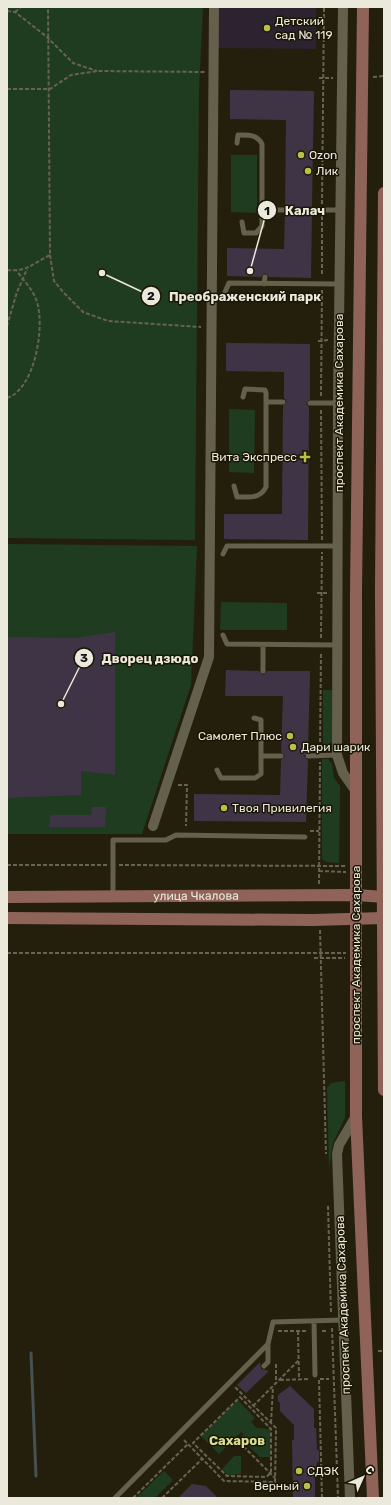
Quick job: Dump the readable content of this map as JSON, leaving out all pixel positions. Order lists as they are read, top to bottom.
{
  "streets": {
    "main road": ["проспект Академика Сахарова", "улица Чкалова"]
  },
  "crossings": [
    ["проспект Академика Сахарова", "улица Чкалова"]
  ],
  "districts": ["Сахаров"],
  "places": {
    "other": [
      "Детский сад № 119",
      "Ozon",
      "Лик",
      "Калач",
      "Преображенский парк",
      "Дворец дзюдо",
      "Самолет Плюс",
      "Дари шарик",
      "Твоя Привилегия",
      "СДЭК",
      "Верный"
    ],
    "health": ["Вита Экспресс"]
  },
  "north": "top right"
}
